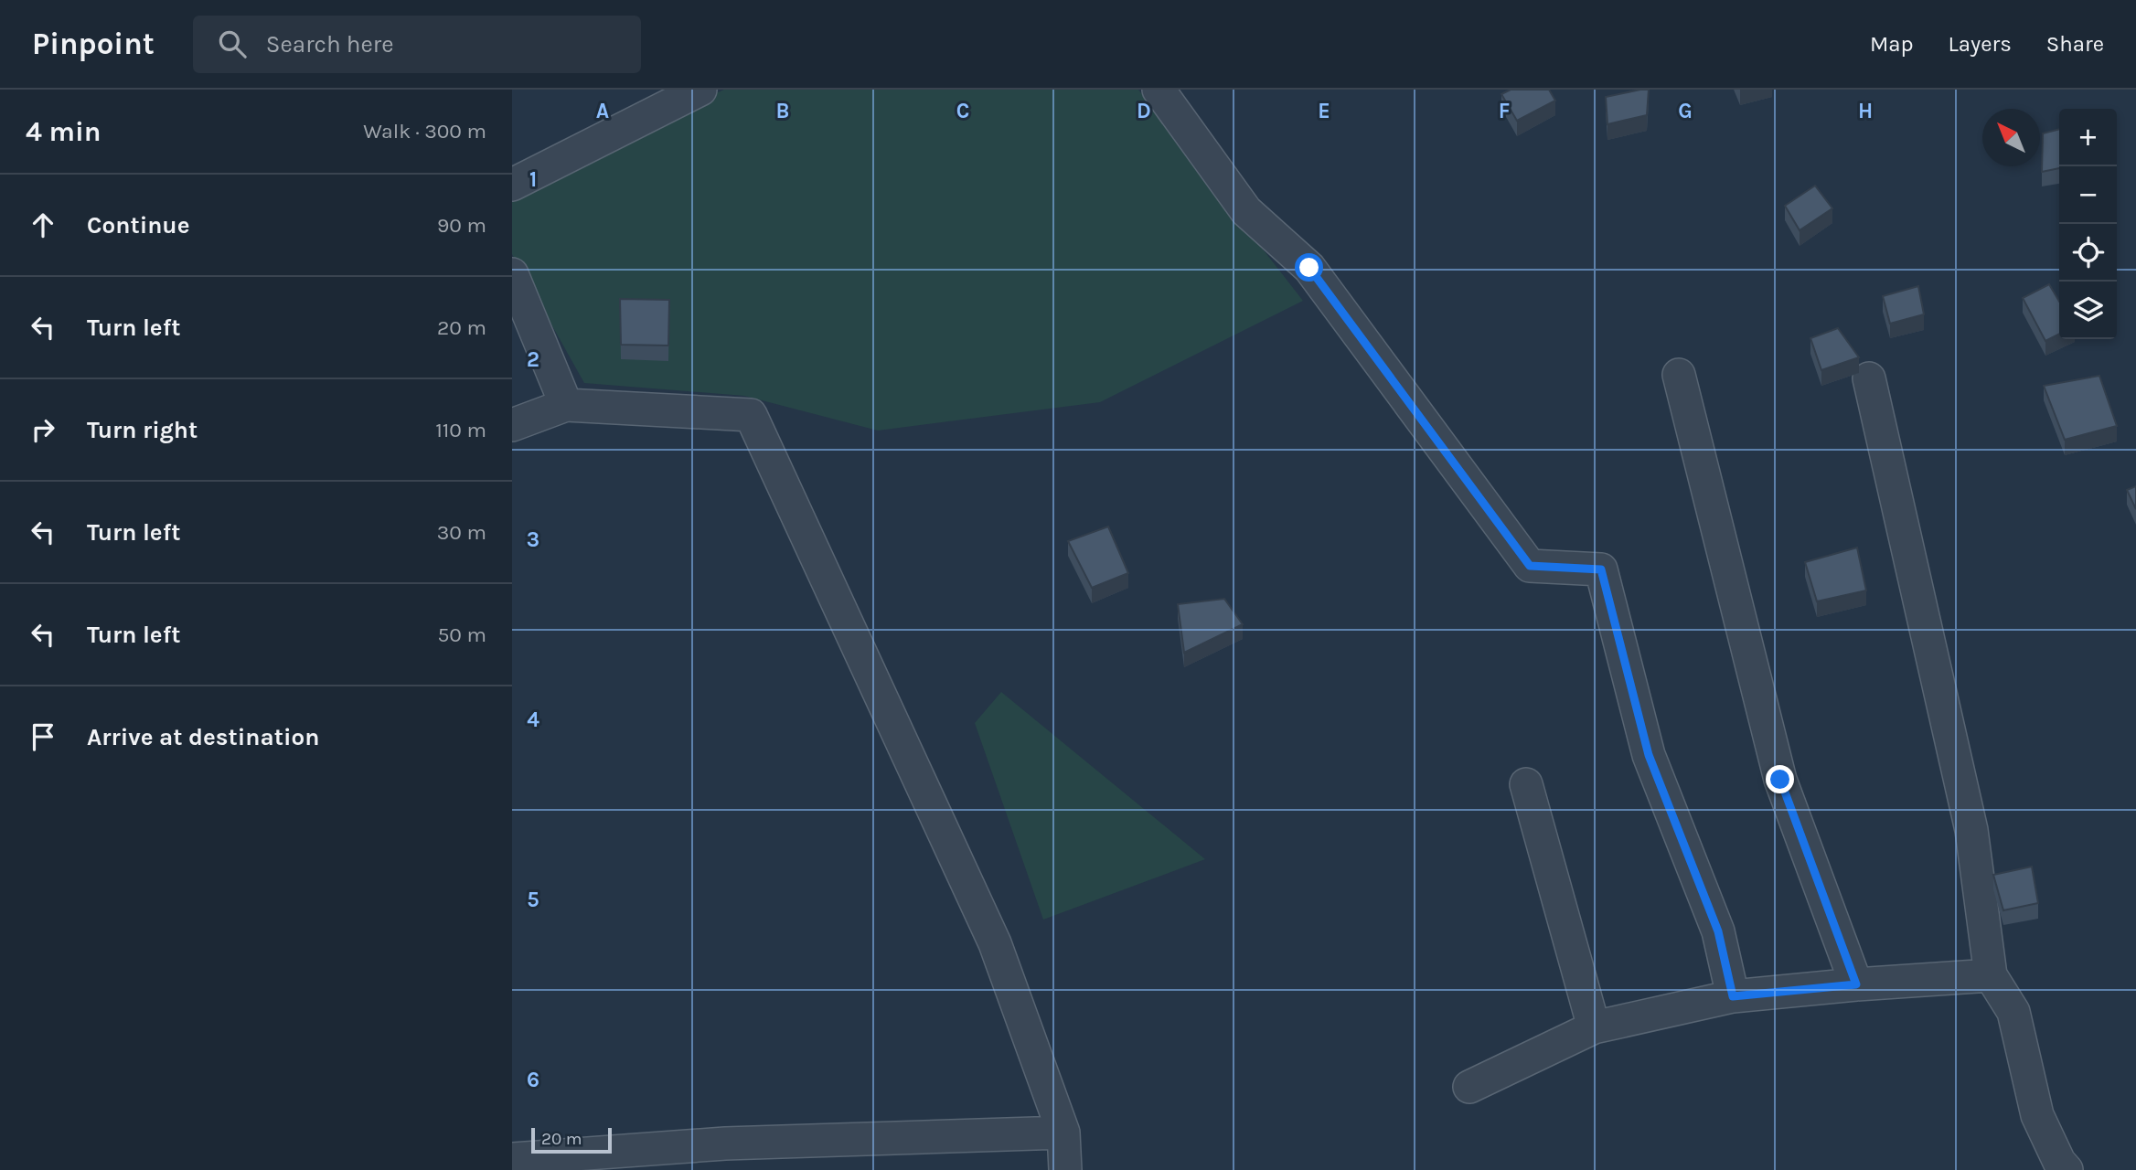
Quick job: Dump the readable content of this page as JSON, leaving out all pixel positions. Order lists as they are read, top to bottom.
{
  "scale_bar": "20 m",
  "north": "top left",
  "page": {
    "header": "Pinpoint",
    "search": "Search here",
    "nav": ["Map", "Layers", "Share"],
    "heading": ["4 min", "Walk · 300 m"],
    "map_buttons": ["+", "−"],
    "list": [
      ["Continue", "90 m"],
      ["Turn left", "20 m"],
      ["Turn right", "110 m"],
      ["Turn left", "30 m"],
      ["Turn left", "50 m"],
      "Arrive at destination"
    ],
    "scale": "20 m"
  },
  "grid": {
    "columns": [
      "A",
      "B",
      "C",
      "D",
      "E",
      "F",
      "G",
      "H"
    ],
    "rows": [
      "1",
      "2",
      "3",
      "4",
      "5",
      "6"
    ]
  }
}
